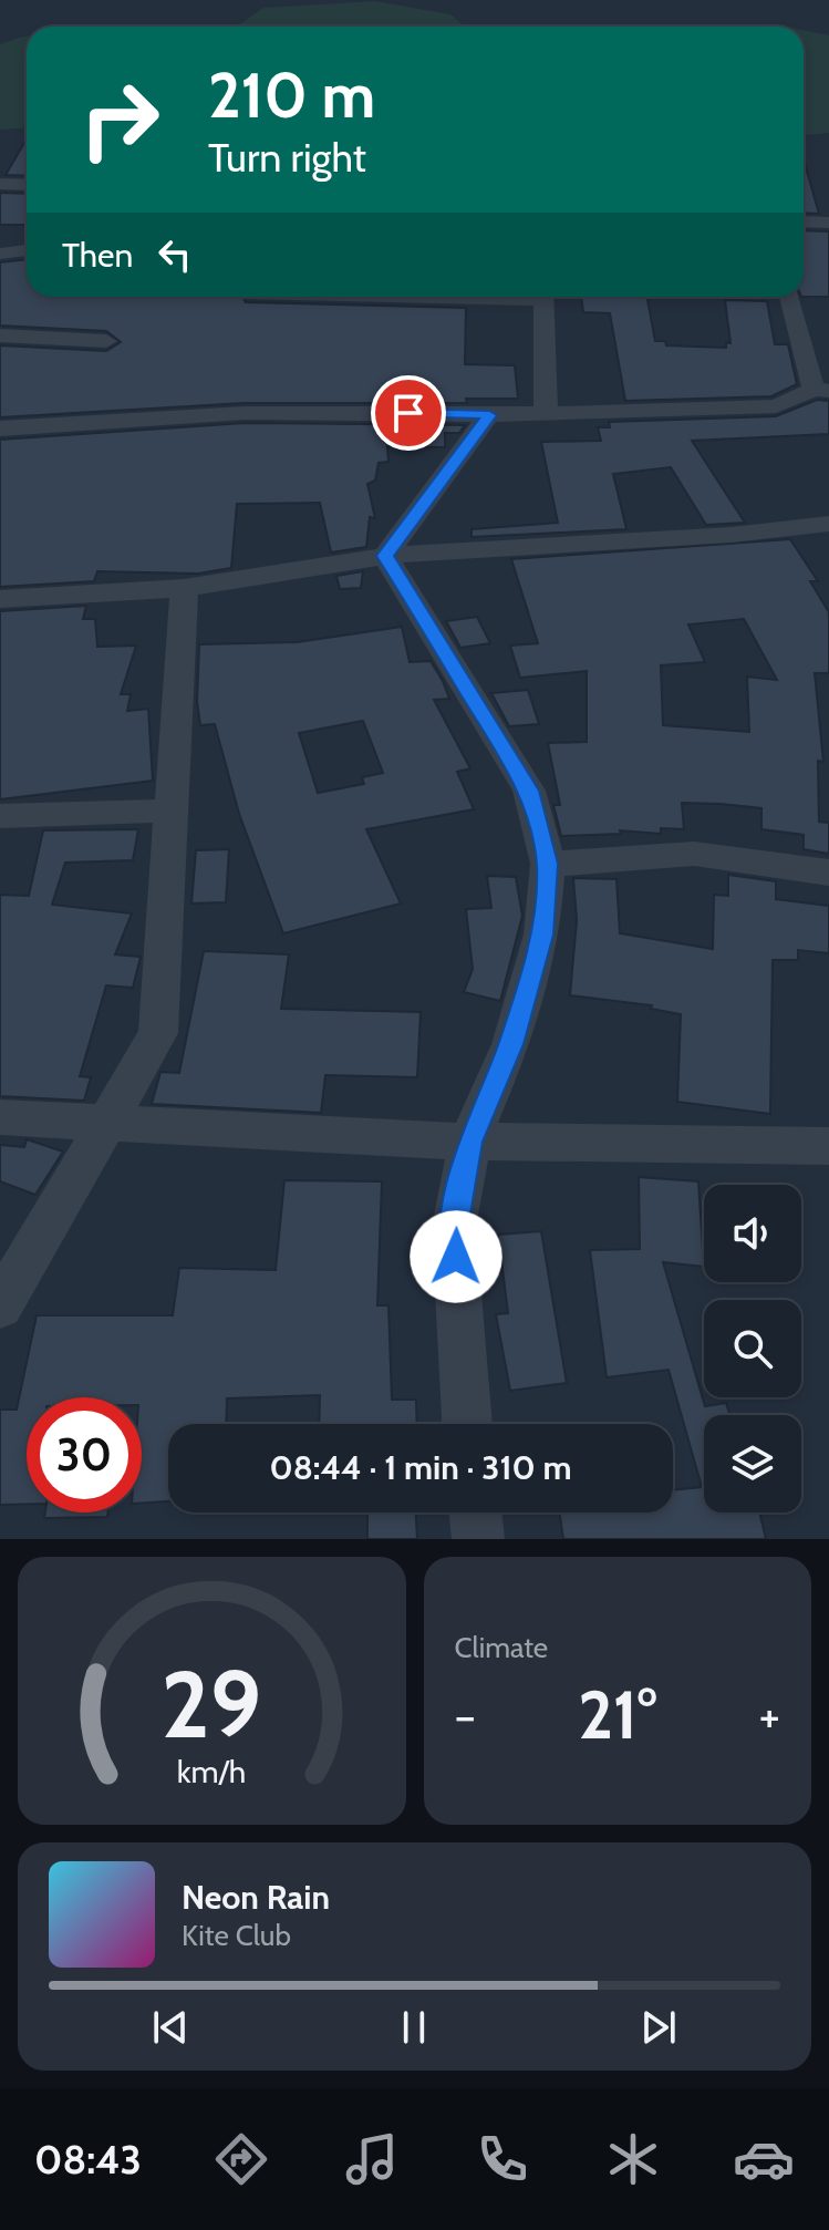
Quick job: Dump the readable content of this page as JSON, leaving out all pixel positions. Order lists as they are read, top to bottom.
{
  "page": {
    "turn": ["210 m", "Turn right"],
    "then": "Then",
    "limit": "30",
    "trip": "08:44 · 1 min · 310 m",
    "tile": "Climate",
    "heat": ["−", "21°", "+"],
    "song": ["Neon Rain", "Kite Club"],
    "tabs": "08:43",
    "gauge": ["29", "km/h"]
  }
}
